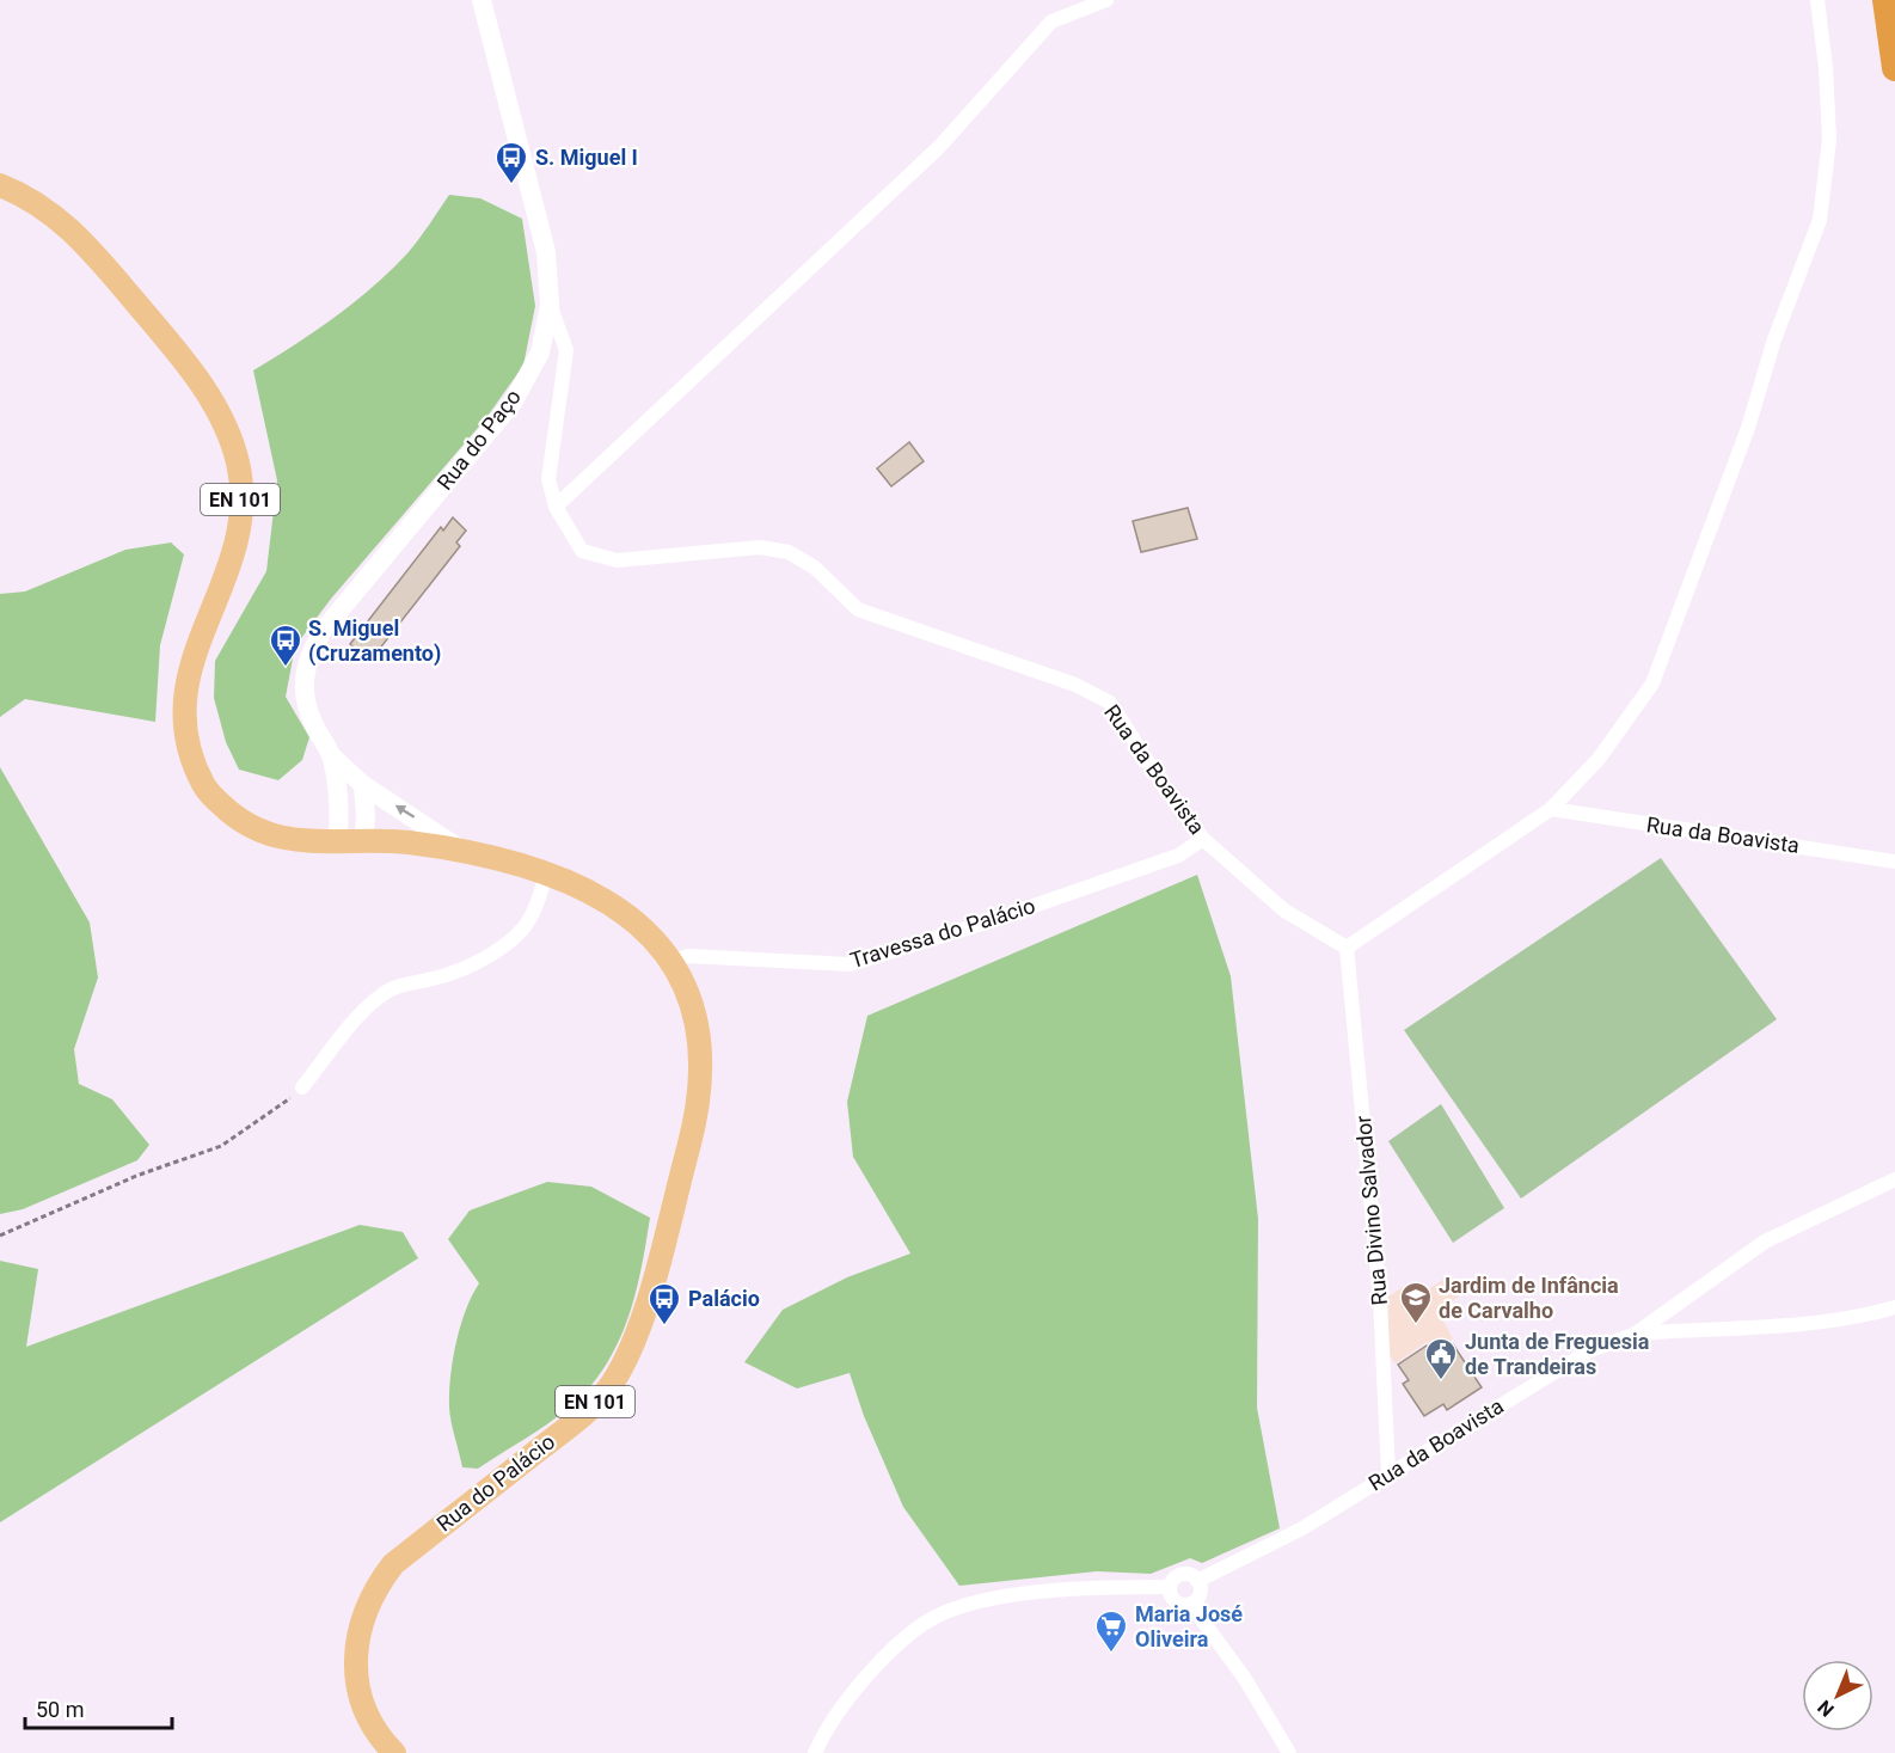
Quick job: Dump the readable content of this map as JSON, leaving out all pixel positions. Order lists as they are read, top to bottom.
{
  "streets": {
    "main road": ["EN 101", "Rua do Palácio"],
    "street": [
      "Rua do Paço",
      "Rua da Boavista",
      "Travessa do Palácio",
      "Rua Divino Salvador"
    ]
  },
  "crossings": [
    ["Rua do Paço", "EN 101"],
    ["Rua do Paço", "Rua da Boavista"],
    ["EN 101", "Travessa do Palácio"],
    ["EN 101", "Rua do Palácio"],
    ["Rua da Boavista", "Travessa do Palácio"],
    ["Rua da Boavista", "Rua Divino Salvador"],
    ["Travessa do Palácio", "Rua do Palácio"]
  ],
  "places": {
    "bus stop": ["S. Miguel I", "S. Miguel (Cruzamento)", "Palácio"],
    "school or university": ["Jardim de Infância de Carvalho"],
    "public building": ["Junta de Freguesia de Trandeiras"],
    "supermarket": ["Maria José Oliveira"]
  },
  "scale_bar": "50 m",
  "north": "bottom left"
}
